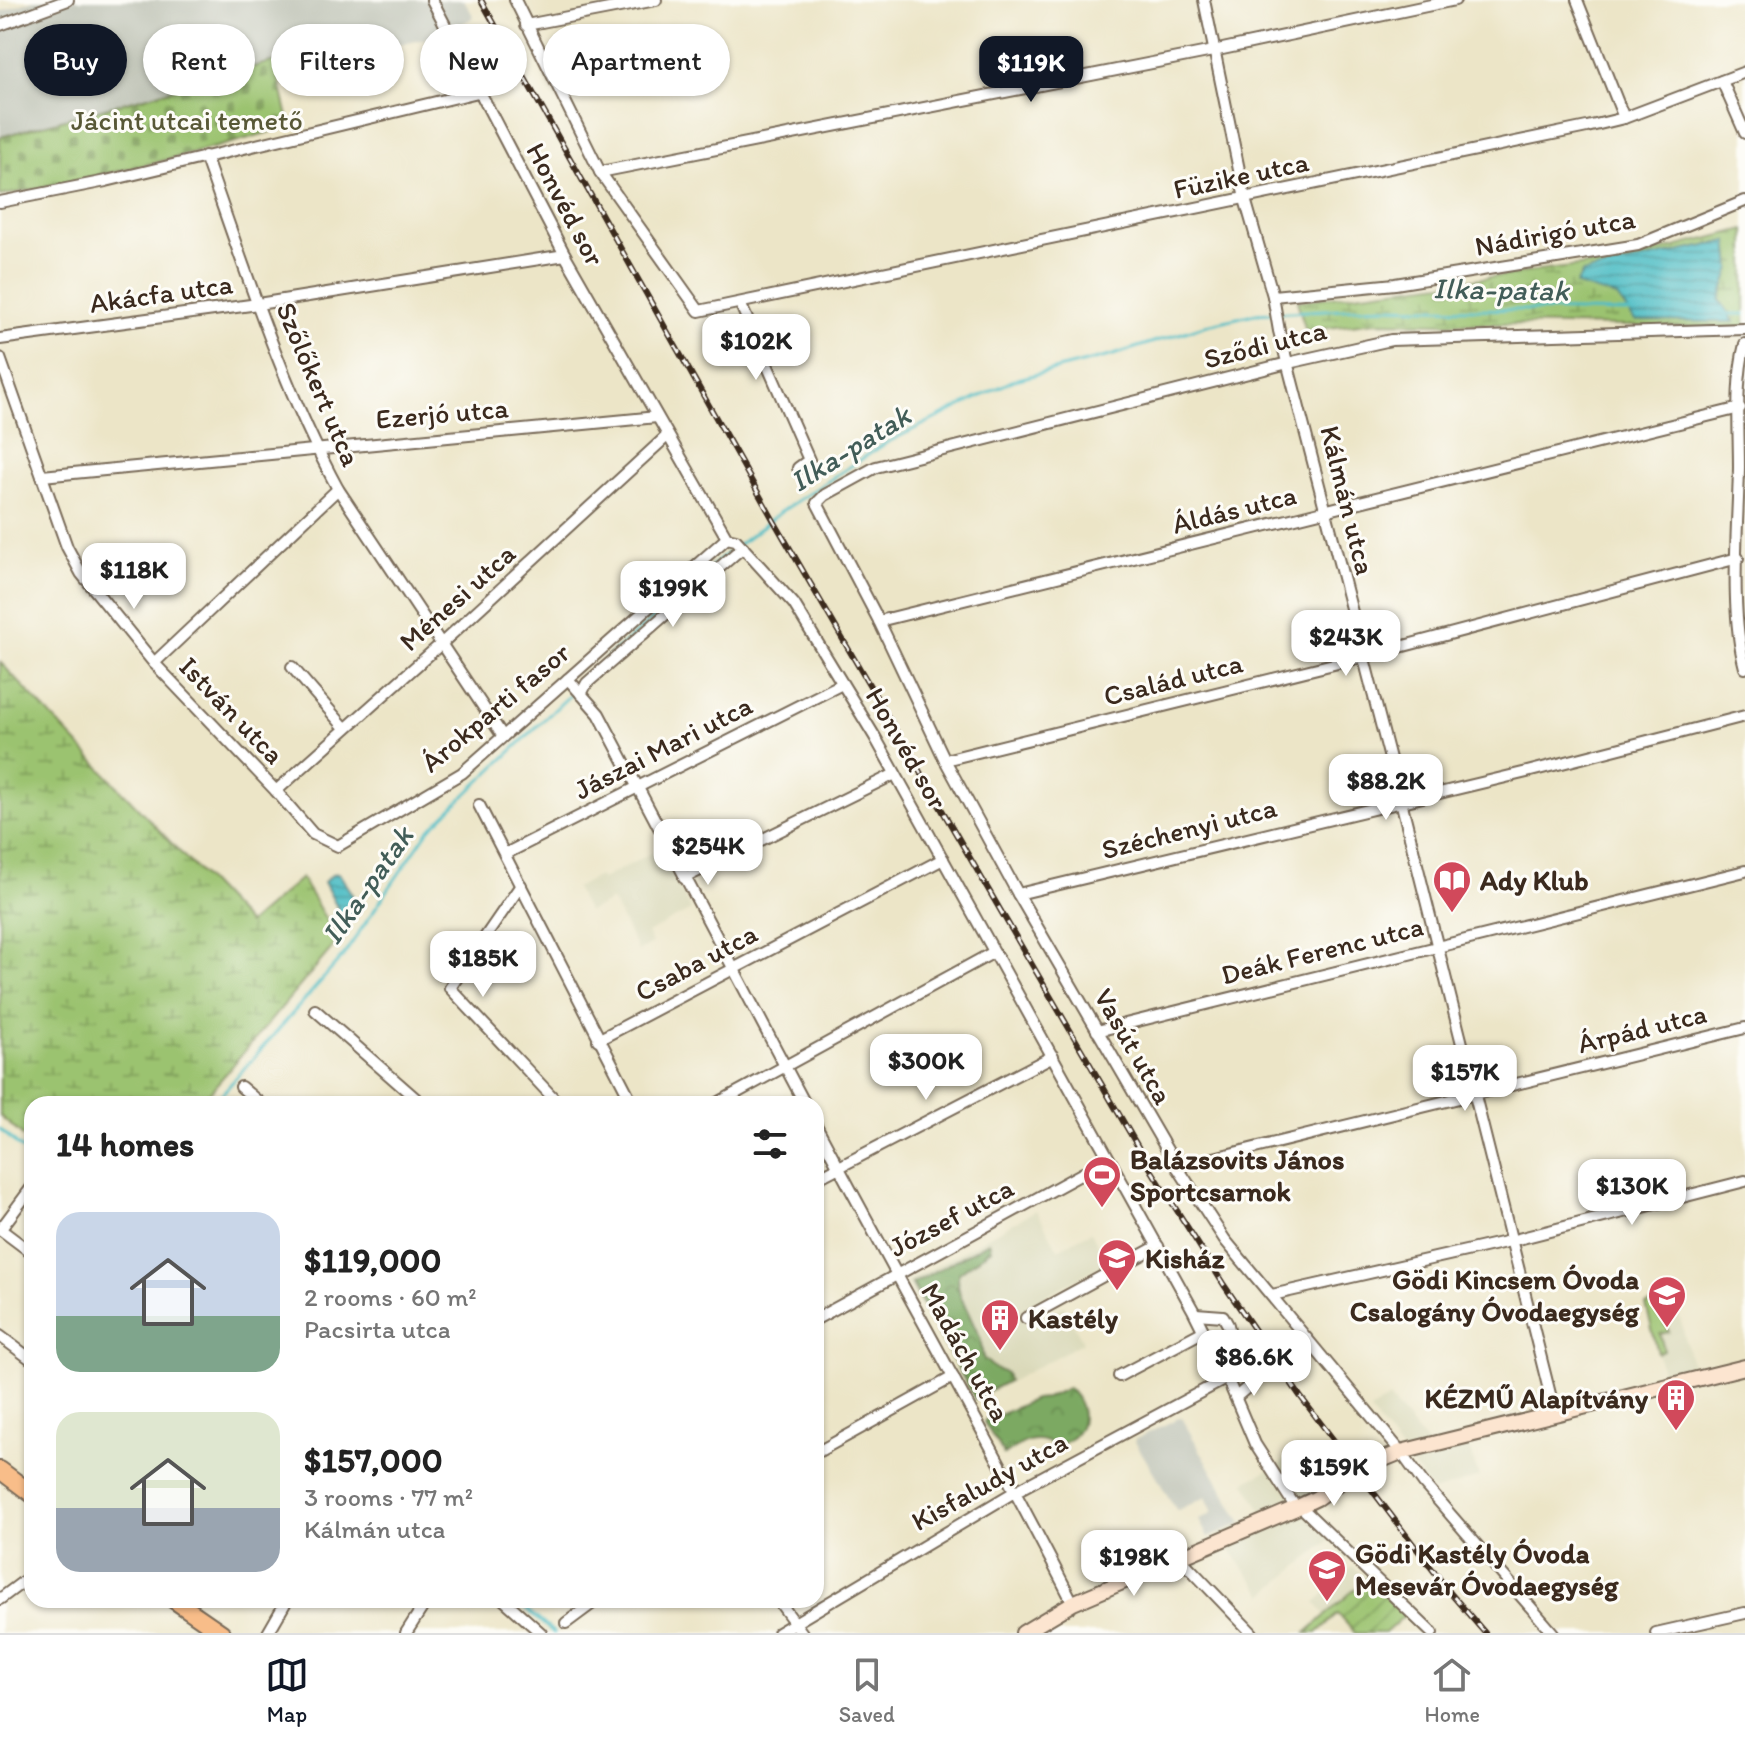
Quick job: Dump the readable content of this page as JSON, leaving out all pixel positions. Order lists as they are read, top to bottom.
{
  "streets": {
    "street": [
      "Füzike utca",
      "Honvéd sor",
      "Nádirigó utca",
      "Akácfa utca",
      "Sződi utca",
      "Szőlőkert utca",
      "Ezerjó utca",
      "Kálmán utca",
      "Áldás utca",
      "Ménesi utca",
      "Család utca",
      "Árokparti fasor",
      "István utca",
      "Jászai Mari utca",
      "Széchenyi utca",
      "Deák Ferenc utca",
      "Csaba utca",
      "Árpád utca",
      "Vasút utca",
      "József utca",
      "Madách utca",
      "Kisfaludy utca"
    ]
  },
  "crossings": [
    ["Füzike utca", "Kálmán utca"],
    ["Honvéd sor", "Akácfa utca"],
    ["Honvéd sor", "Ezerjó utca"],
    ["Honvéd sor", "Ménesi utca"],
    ["Honvéd sor", "Árokparti fasor"],
    ["Honvéd sor", "Jászai Mari utca"],
    ["Honvéd sor", "Csaba utca"],
    ["Honvéd sor", "József utca"],
    ["Honvéd sor", "Kisfaludy utca"],
    ["Nádirigó utca", "Kálmán utca"],
    ["Akácfa utca", "Szőlőkert utca"],
    ["Sződi utca", "Kálmán utca"],
    ["Sződi utca", "Vasút utca"],
    ["Szőlőkert utca", "Ezerjó utca"],
    ["Szőlőkert utca", "Ménesi utca"],
    ["Szőlőkert utca", "Árokparti fasor"],
    ["Ezerjó utca", "István utca"],
    ["Kálmán utca", "Áldás utca"],
    ["Kálmán utca", "Család utca"],
    ["Kálmán utca", "Széchenyi utca"],
    ["Kálmán utca", "Deák Ferenc utca"],
    ["Kálmán utca", "Árpád utca"],
    ["Áldás utca", "Vasút utca"],
    ["Ménesi utca", "István utca"],
    ["Család utca", "Vasút utca"],
    ["Árokparti fasor", "István utca"],
    ["Széchenyi utca", "Vasút utca"],
    ["Deák Ferenc utca", "Vasút utca"],
    ["Árpád utca", "Vasút utca"],
    ["József utca", "Madách utca"],
    ["Madách utca", "Kisfaludy utca"]
  ],
  "water": ["Ilka-patak"],
  "parks": ["Jácint utcai temető"],
  "places": {
    "library": ["Ady Klub"],
    "sports": ["Balázsovits János Sportcsarnok"],
    "school or university": ["Kisház", "Gödi Kincsem Óvoda Csalogány Óvodaegység", "Gödi Kastély Óvoda Mesevár Óvodaegység"],
    "building": ["Kastély", "KÉZMŰ Alapítvány"]
  },
  "page": {
    "chip": [
      "Buy",
      "Rent",
      "Filters",
      "New",
      "Apartment"
    ],
    "price": [
      "$119K",
      "$102K",
      "$118K",
      "$199K",
      "$243K",
      "$88.2K",
      "$254K",
      "$185K",
      "$300K",
      "$157K",
      "$130K",
      "$86.6K",
      "$159K",
      "$198K"
    ],
    "heading": "14 homes",
    "list": [
      {
        "name": "$119,000",
        "note": "2 rooms · 60 m² · Pacsirta utca"
      },
      {
        "name": "$157,000",
        "note": "3 rooms · 77 m² · Kálmán utca"
      }
    ],
    "tabs": ["Map", "Saved", "Home"]
  }
}
